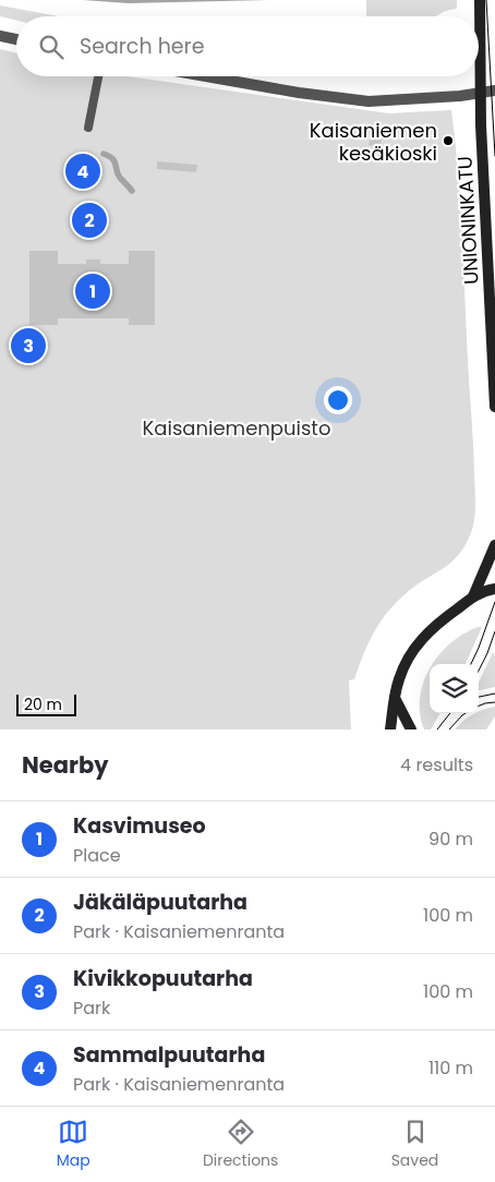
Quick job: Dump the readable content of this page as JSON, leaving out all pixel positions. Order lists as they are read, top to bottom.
{
  "streets": {
    "main road": ["UNIONINKATU"]
  },
  "parks": ["Kaisaniemenpuisto"],
  "places": ["Kaisaniemen kesäkioski"],
  "scale_bar": "20 m",
  "page": {
    "search": "Search here",
    "pins": [
      "4",
      "2",
      "1",
      "3"
    ],
    "scale": "20 m",
    "heading": ["Nearby", "4 results"],
    "list": [
      {
        "mark": "1",
        "name": "Kasvimuseo",
        "note": "Place",
        "value": "90 m"
      },
      {
        "mark": "2",
        "name": "Jäkäläpuutarha",
        "note": "Park · Kaisaniemenranta",
        "value": "100 m"
      },
      {
        "mark": "3",
        "name": "Kivikkopuutarha",
        "note": "Park",
        "value": "100 m"
      },
      {
        "mark": "4",
        "name": "Sammalpuutarha",
        "note": "Park · Kaisaniemenranta",
        "value": "110 m"
      }
    ],
    "nav": ["Map", "Directions", "Saved"]
  }
}
